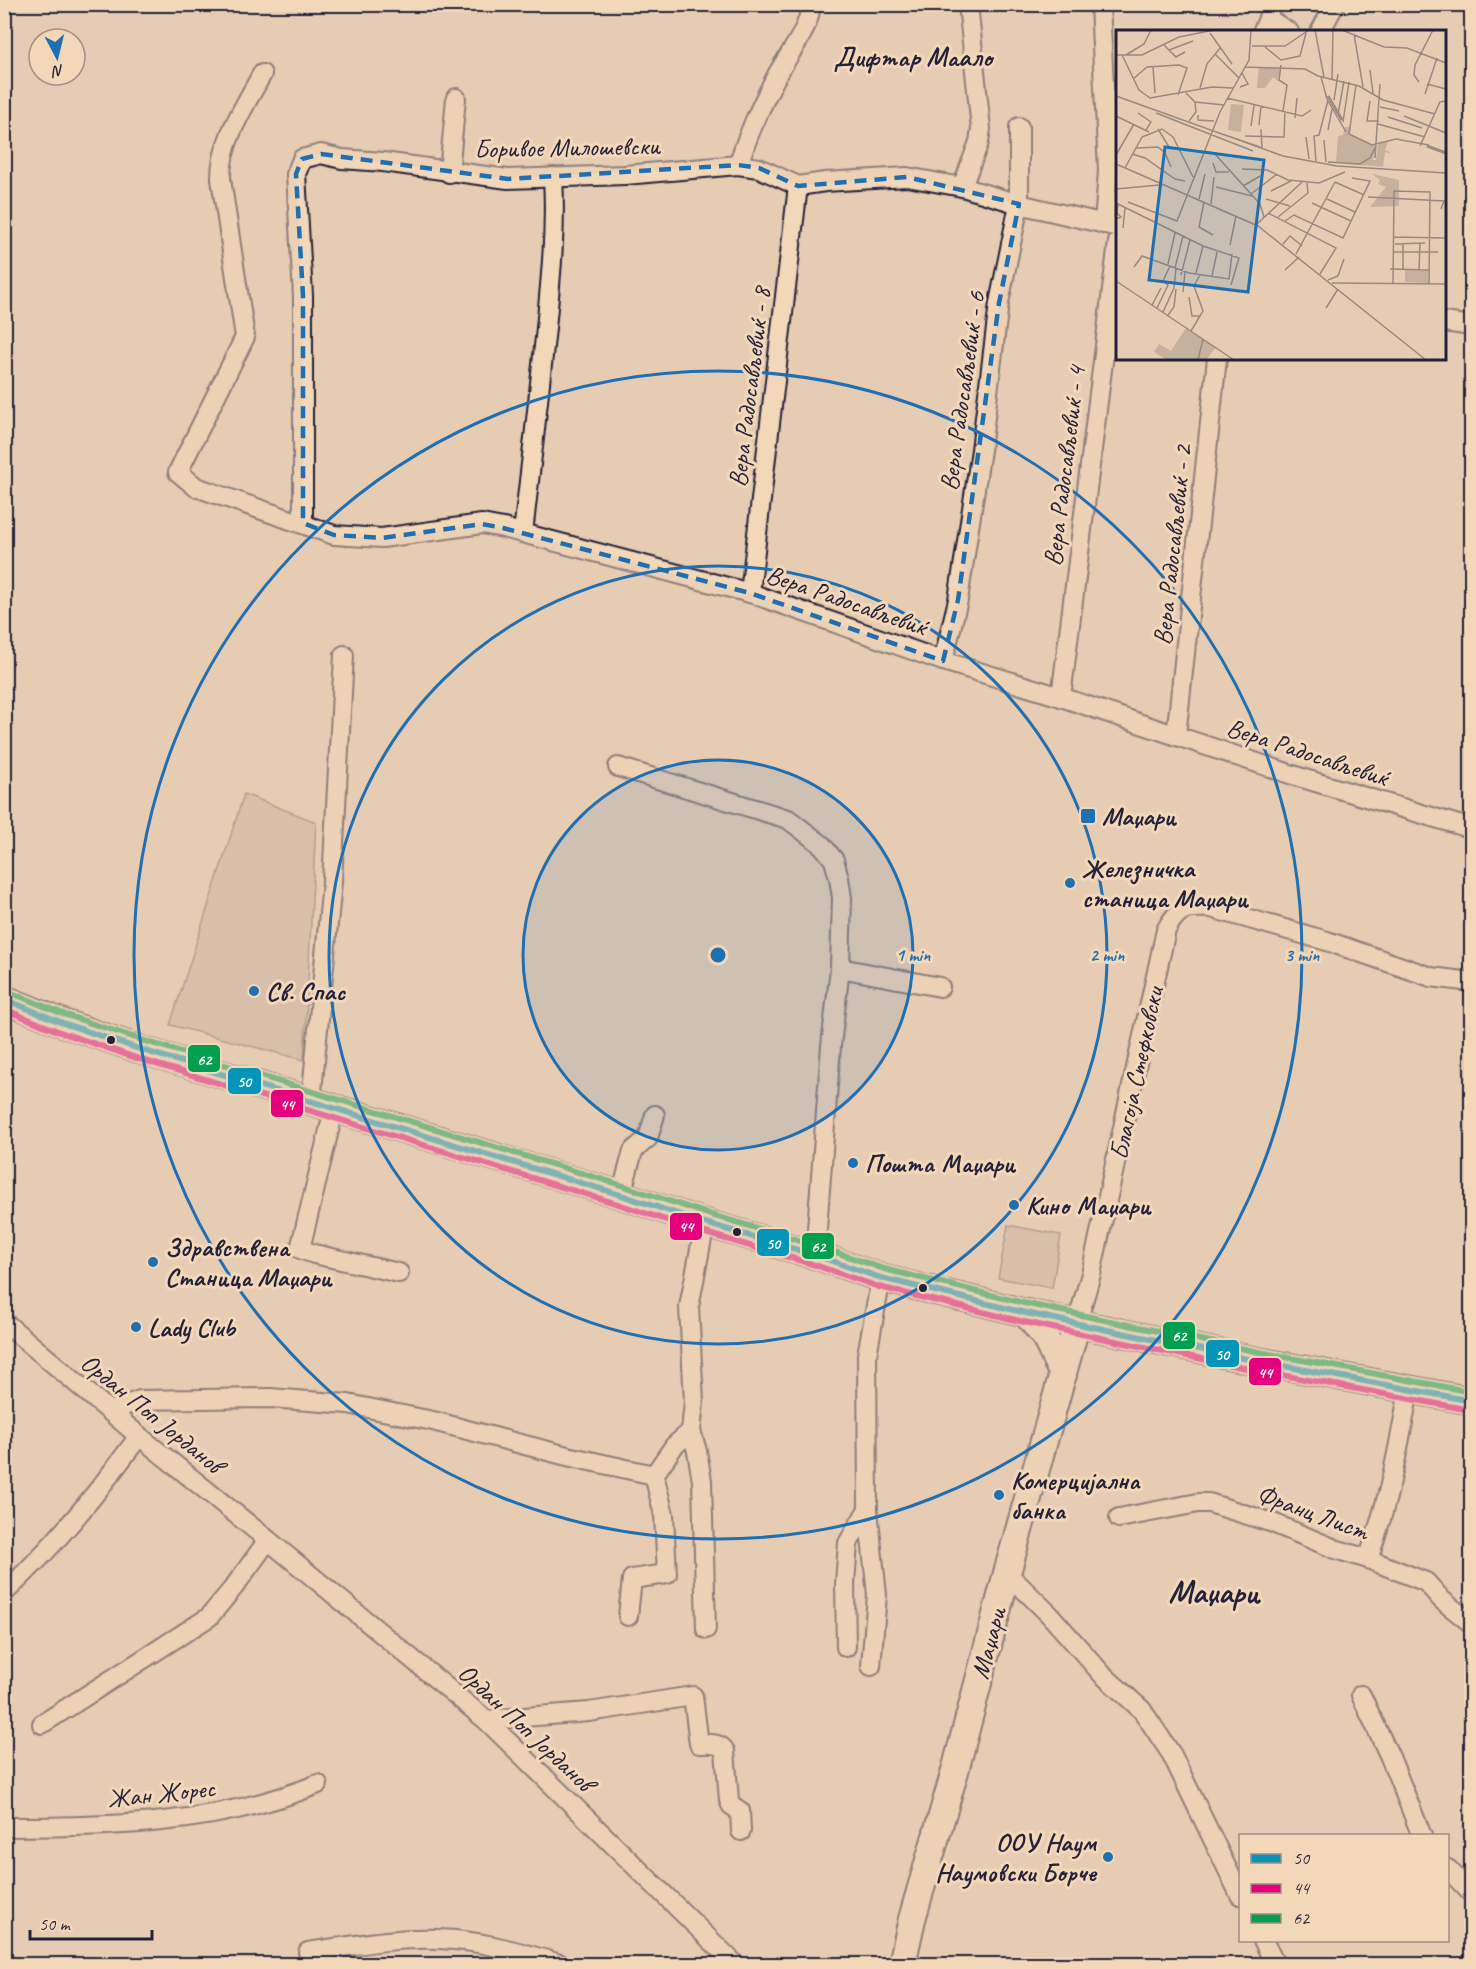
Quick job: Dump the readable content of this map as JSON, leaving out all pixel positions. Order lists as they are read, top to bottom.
{
  "streets": {
    "main road": ["Маџари"],
    "street": [
      "Боривое Милошевски",
      "Вера Радосављевиќ - 8",
      "Вера Радосављевиќ - 6",
      "Вера Радосављевиќ - 4",
      "Вера Радосављевиќ - 2",
      "Вера Радосављевиќ",
      "Благоја Стефковски",
      "Ордан Поп Јорданов",
      "Франц Лист",
      "Жан Жорес"
    ]
  },
  "crossings": [
    ["Боривое Милошевски", "Вера Радосављевиќ - 8"],
    ["Боривое Милошевски", "Вера Радосављевиќ"],
    ["Вера Радосављевиќ - 8", "Вера Радосављевиќ"],
    ["Вера Радосављевиќ - 6", "Вера Радосављевиќ"],
    ["Вера Радосављевиќ - 4", "Вера Радосављевиќ"],
    ["Вера Радосављевиќ - 2", "Вера Радосављевиќ"],
    ["Благоја Стефковски", "Маџари"]
  ],
  "districts": ["Дифтар Маало", "Маџари"],
  "places": {
    "transit": ["Маџари"],
    "other": [
      "Железничка станица Маџари",
      "Св. Спас",
      "Пошта Маџари",
      "Кино Маџари",
      "Здравствена Станица Маџари",
      "Lady Club",
      "Комерцијална банка",
      "ООУ Наум Наумовски Борче"
    ]
  },
  "lines": ["transit line 62", "transit line 50", "transit line 44"],
  "legend": ["50", "44", "62"],
  "scale_bar": "50 m",
  "north": "bottom",
  "rings": ["1 min", "2 min", "3 min"]
}
